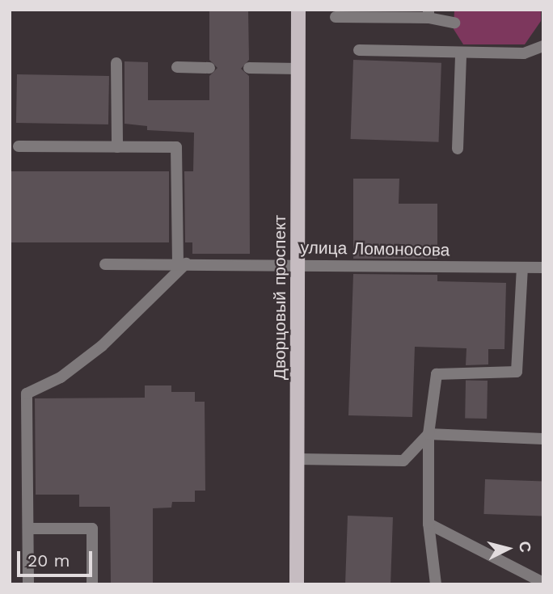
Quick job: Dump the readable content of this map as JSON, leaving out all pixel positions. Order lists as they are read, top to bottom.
{
  "streets": {
    "main road": ["Дворцовый проспект"],
    "street": ["улица Ломоносова"]
  },
  "crossings": [
    ["улица Ломоносова", "Дворцовый проспект"]
  ],
  "scale_bar": "20 m",
  "north": "right"
}
